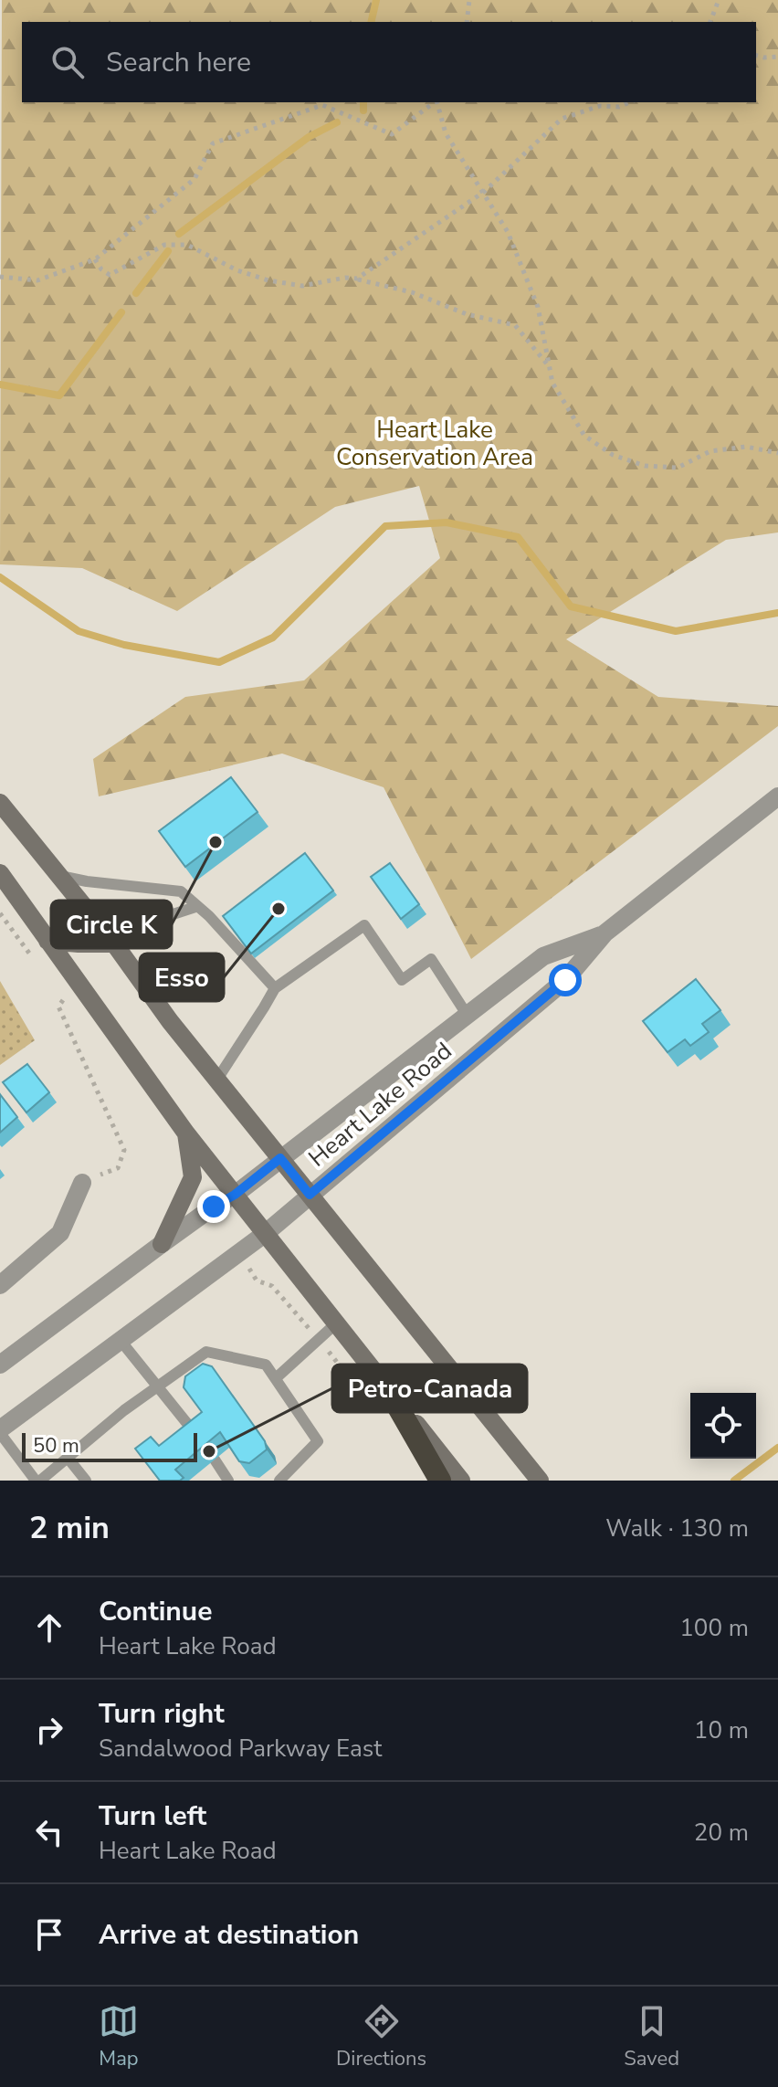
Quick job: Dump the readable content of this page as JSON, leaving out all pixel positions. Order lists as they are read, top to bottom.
{
  "streets": {
    "street": ["Heart Lake Road"]
  },
  "parks": ["Heart Lake Conservation Area"],
  "places": ["Circle K", "Esso", "Petro-Canada"],
  "scale_bar": "50 m",
  "page": {
    "search": "Search here",
    "scale": "50 m",
    "heading": ["2 min", "Walk · 130 m"],
    "list": [
      ["Continue", "Heart Lake Road", "100 m"],
      ["Turn right", "Sandalwood Parkway East", "10 m"],
      ["Turn left", "Heart Lake Road", "20 m"],
      "Arrive at destination"
    ],
    "nav": ["Map", "Directions", "Saved"]
  }
}
